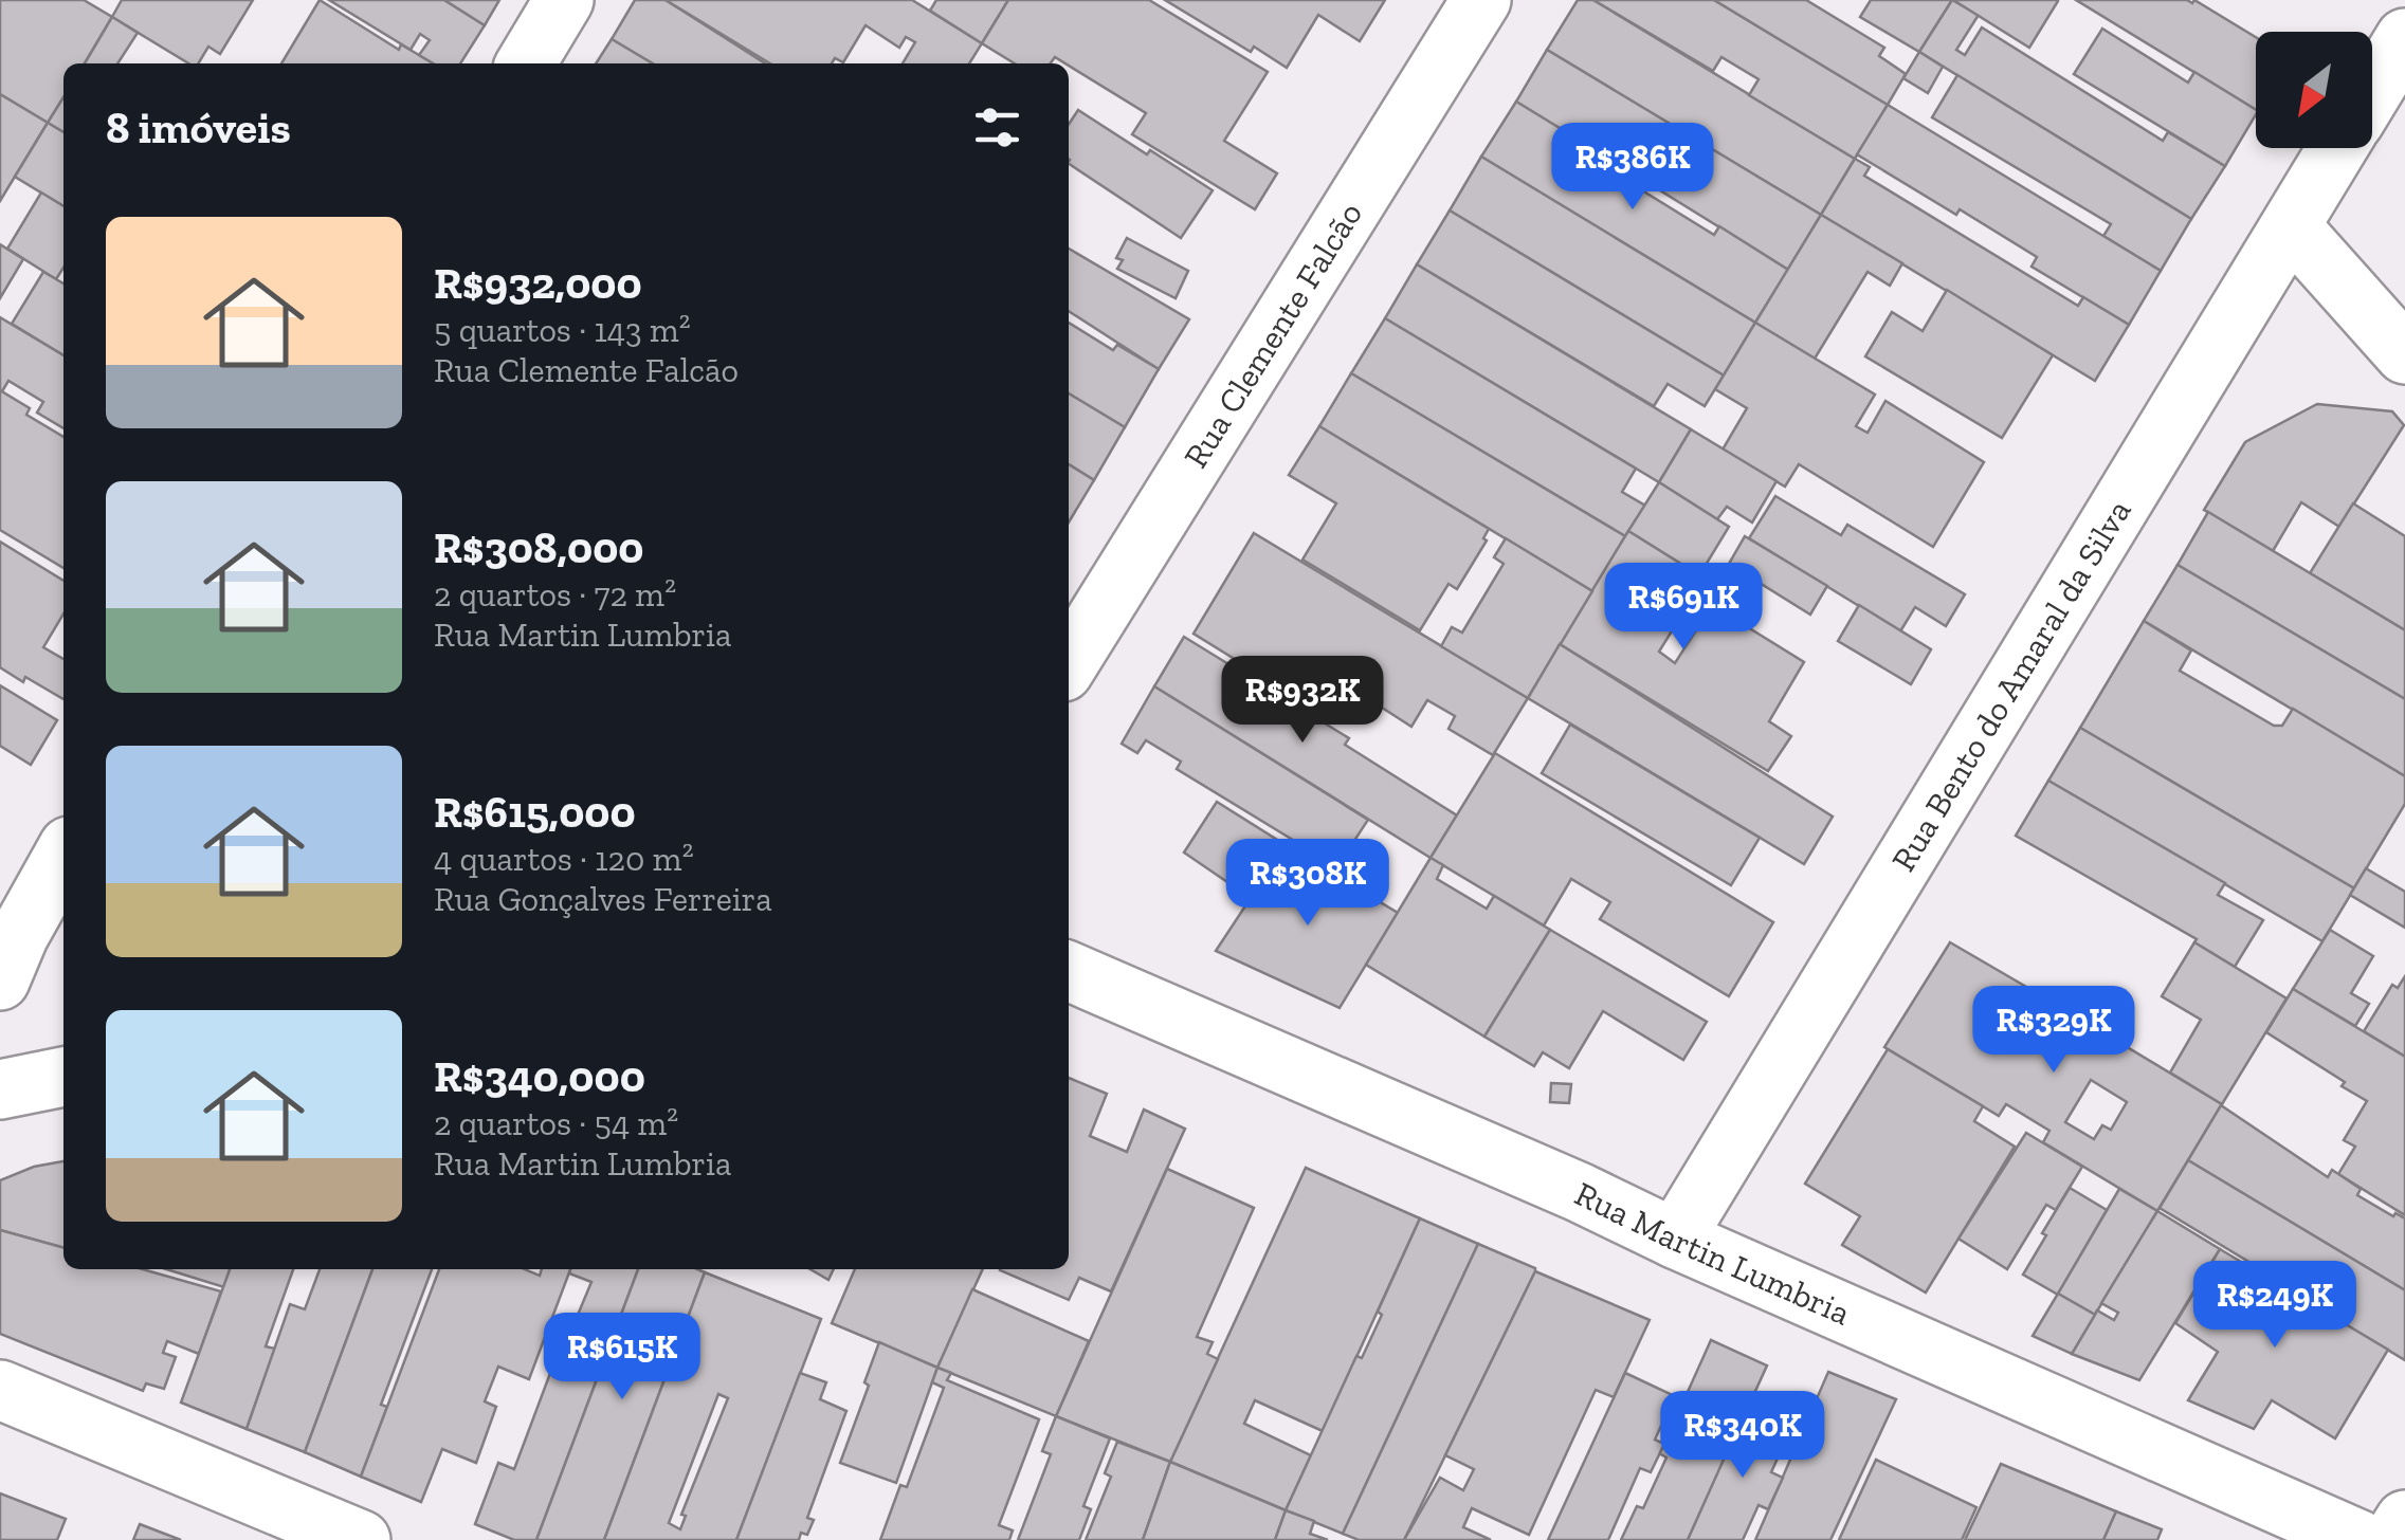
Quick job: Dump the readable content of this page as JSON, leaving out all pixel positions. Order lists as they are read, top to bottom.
{
  "streets": {
    "street": ["Rua Clemente Falcão", "Rua Bento do Amaral da Silva", "Rua Martin Lumbria"]
  },
  "crossings": [
    ["Rua Bento do Amaral da Silva", "Rua Martin Lumbria"]
  ],
  "north": "bottom left",
  "page": {
    "heading": "8 imóveis",
    "price": [
      "R$386K",
      "R$691K",
      "R$932K",
      "R$308K",
      "R$329K",
      "R$249K",
      "R$615K",
      "R$340K"
    ],
    "list": [
      {
        "name": "R$932,000",
        "note": "5 quartos · 143 m² · Rua Clemente Falcão"
      },
      {
        "name": "R$308,000",
        "note": "2 quartos · 72 m² · Rua Martin Lumbria"
      },
      {
        "name": "R$615,000",
        "note": "4 quartos · 120 m² · Rua Gonçalves Ferreira"
      },
      {
        "name": "R$340,000",
        "note": "2 quartos · 54 m² · Rua Martin Lumbria"
      }
    ]
  }
}
